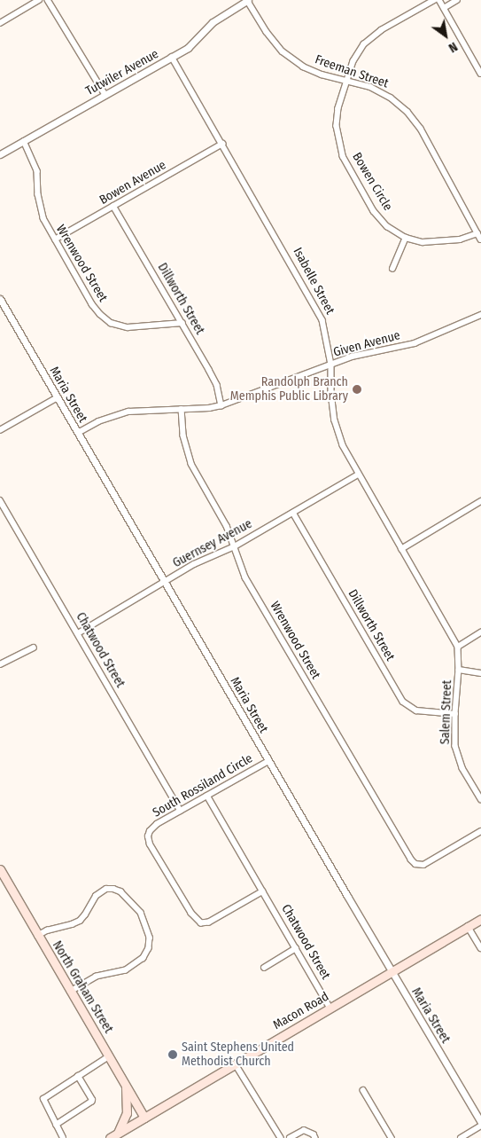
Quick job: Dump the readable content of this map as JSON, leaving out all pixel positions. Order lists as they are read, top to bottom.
{
  "streets": {
    "main road": ["North Graham Street", "Macon Road"],
    "street": [
      "Freeman Street",
      "Tutwiler Avenue",
      "Bowen Circle",
      "Bowen Avenue",
      "Wrenwood Street",
      "Isabelle Street",
      "Dillworth Street",
      "Given Avenue",
      "Maria Street",
      "Guernsey Avenue",
      "Chatwood Street",
      "Salem Street",
      "South Rossiland Circle"
    ]
  },
  "crossings": [
    ["Freeman Street", "Tutwiler Avenue"],
    ["Freeman Street", "Bowen Circle"],
    ["Tutwiler Avenue", "Wrenwood Street"],
    ["Tutwiler Avenue", "Isabelle Street"],
    ["Bowen Avenue", "Wrenwood Street"],
    ["Bowen Avenue", "Isabelle Street"],
    ["Bowen Avenue", "Dillworth Street"],
    ["Wrenwood Street", "Dillworth Street"],
    ["Wrenwood Street", "Given Avenue"],
    ["Wrenwood Street", "Guernsey Avenue"],
    ["Isabelle Street", "Given Avenue"],
    ["Isabelle Street", "Guernsey Avenue"],
    ["Isabelle Street", "Salem Street"],
    ["Dillworth Street", "Given Avenue"],
    ["Dillworth Street", "Guernsey Avenue"],
    ["Dillworth Street", "Salem Street"],
    ["Given Avenue", "Maria Street"],
    ["Maria Street", "Guernsey Avenue"],
    ["Maria Street", "South Rossiland Circle"],
    ["Maria Street", "Macon Road"],
    ["Guernsey Avenue", "Chatwood Street"],
    ["Chatwood Street", "South Rossiland Circle"],
    ["Chatwood Street", "Macon Road"],
    ["North Graham Street", "Macon Road"]
  ],
  "places": ["Randolph Branch Memphis Public Library", "Saint Stephens United Methodist Church"],
  "north": "bottom right"
}
